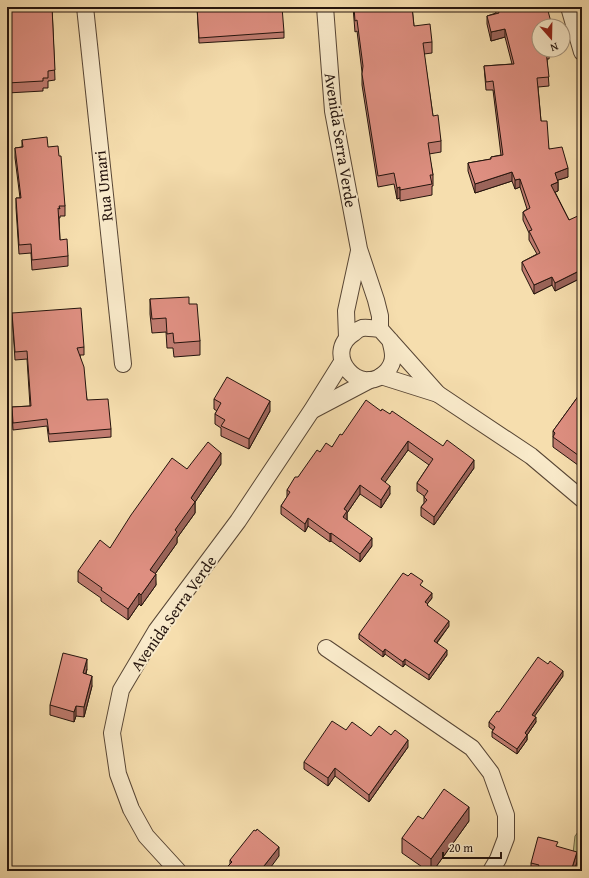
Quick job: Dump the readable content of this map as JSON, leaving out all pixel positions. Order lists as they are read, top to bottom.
{
  "streets": {
    "street": ["Avenida Serra Verde", "Rua Umari"]
  },
  "scale_bar": "20 m",
  "north": "bottom"
}
